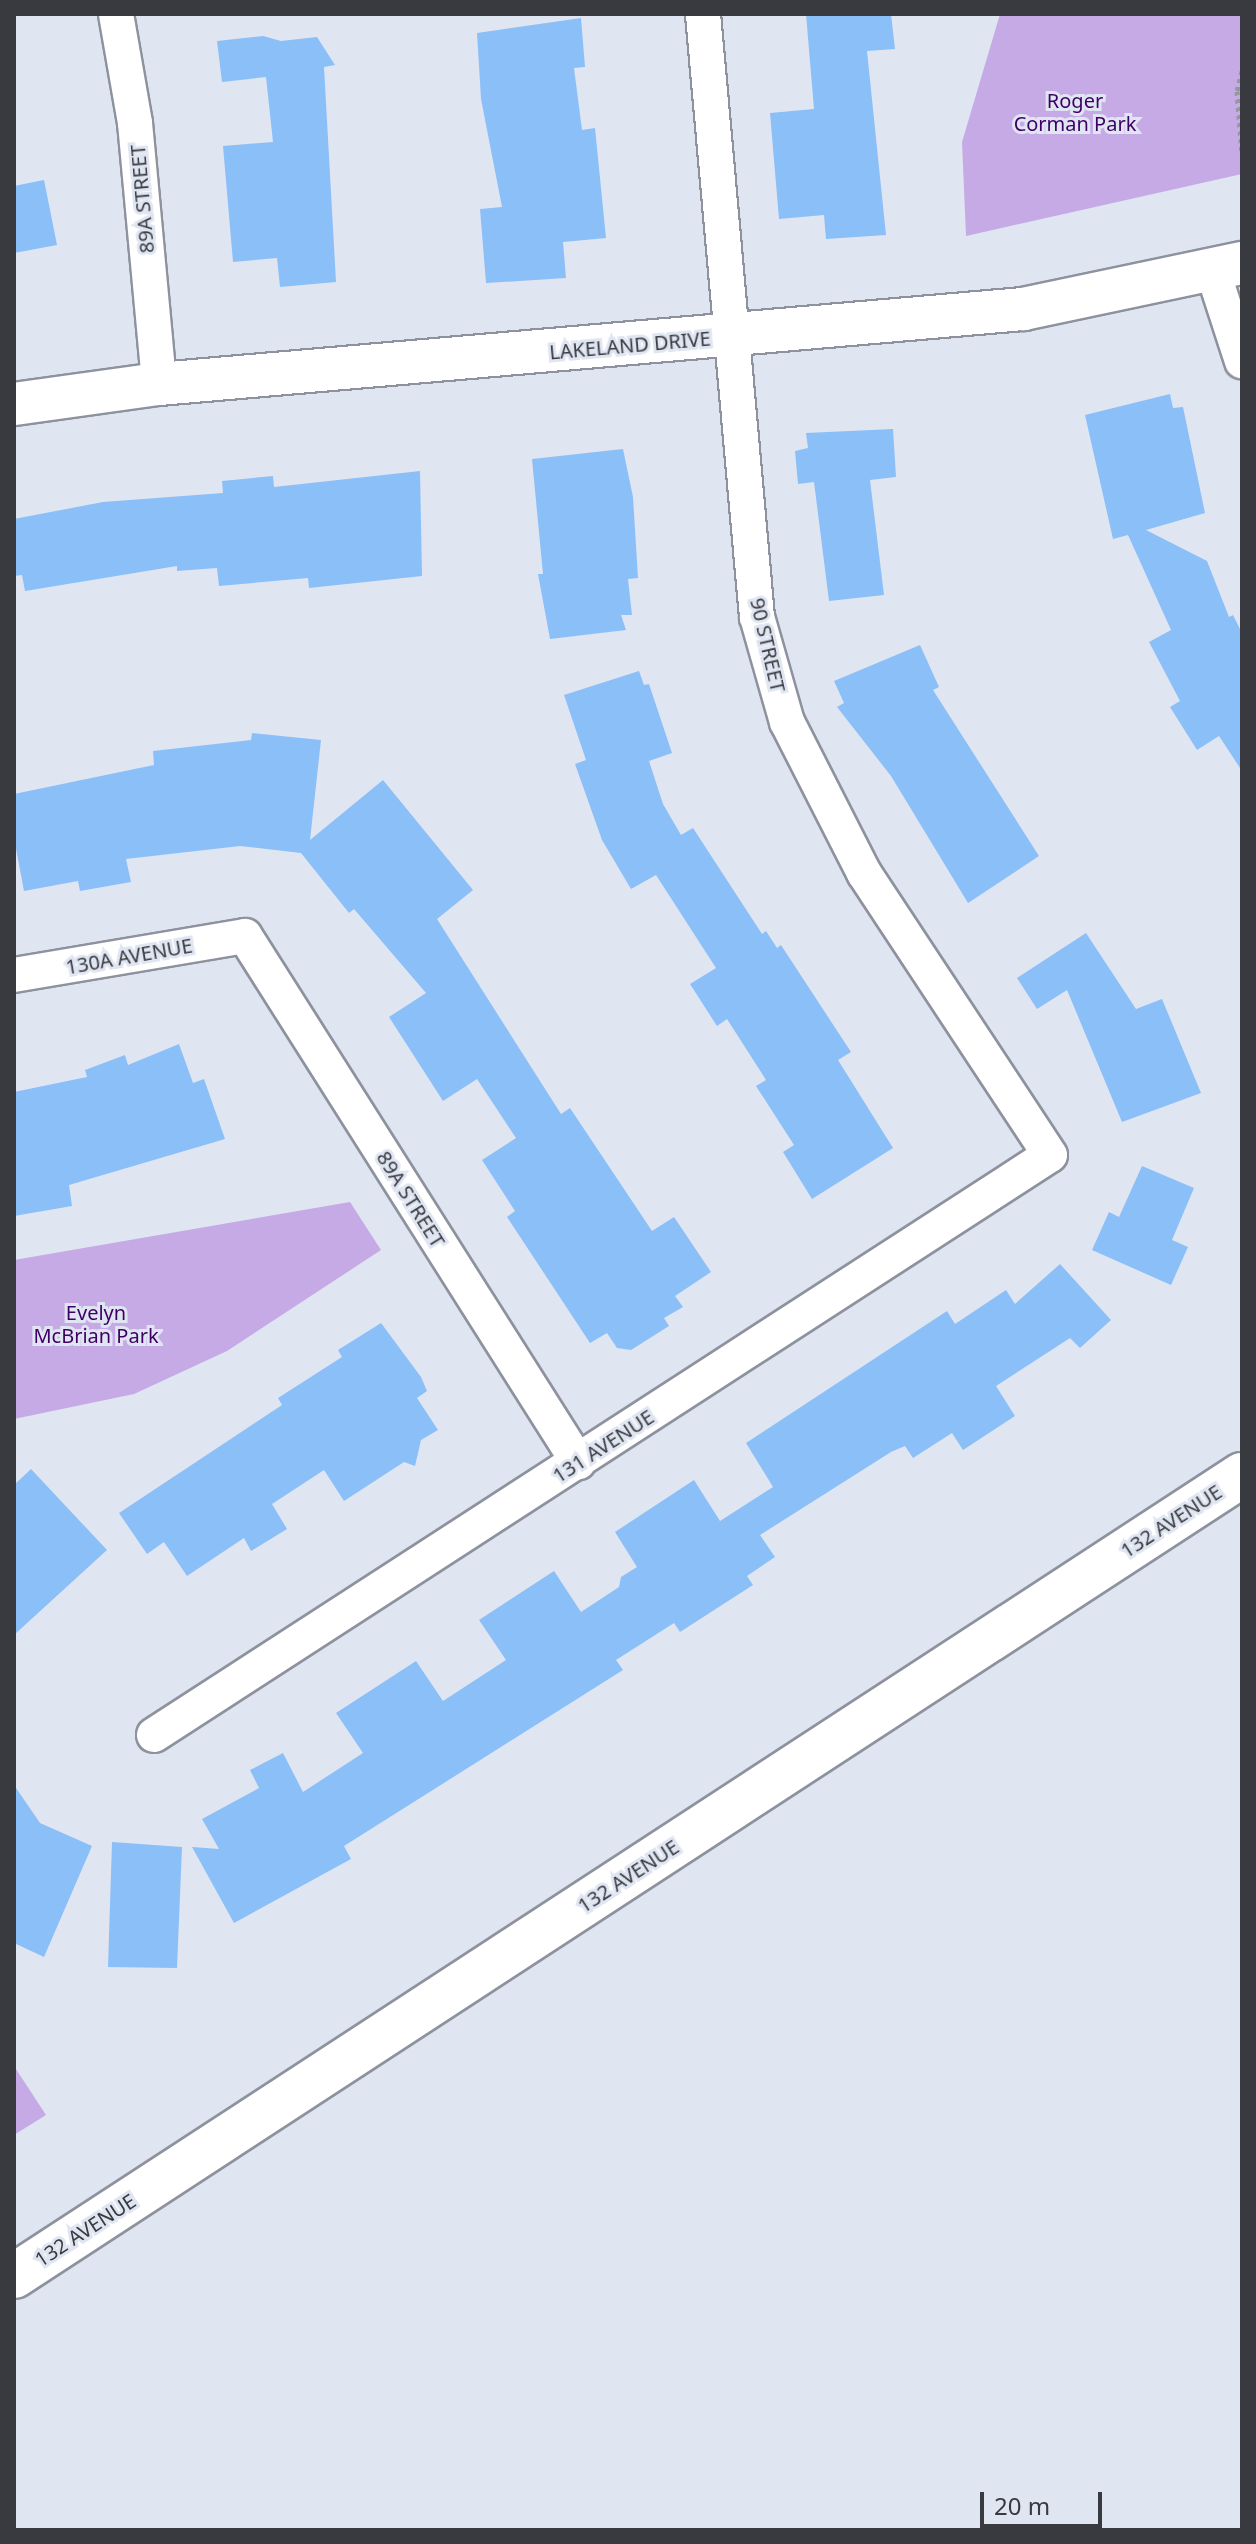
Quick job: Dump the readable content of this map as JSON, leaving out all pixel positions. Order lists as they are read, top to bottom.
{
  "streets": {
    "main road": ["132 AVENUE"],
    "street": [
      "89A STREET",
      "LAKELAND DRIVE",
      "90 STREET",
      "130A AVENUE",
      "131 AVENUE"
    ]
  },
  "crossings": [
    ["89A STREET", "LAKELAND DRIVE"],
    ["89A STREET", "130A AVENUE"],
    ["89A STREET", "131 AVENUE"],
    ["LAKELAND DRIVE", "90 STREET"],
    ["90 STREET", "131 AVENUE"]
  ],
  "parks": ["Roger Corman Park", "Evelyn McBrian Park"],
  "scale_bar": "20 m"
}
